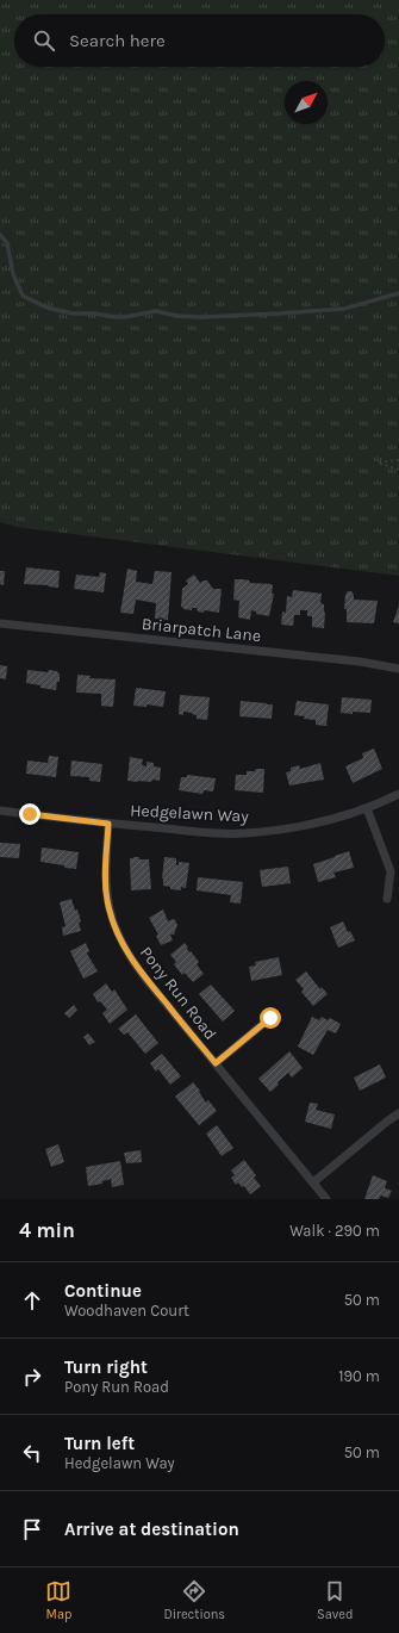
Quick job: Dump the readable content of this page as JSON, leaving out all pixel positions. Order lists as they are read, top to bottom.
{
  "streets": {
    "street": ["Briarpatch Lane", "Hedgelawn Way", "Pony Run Road"]
  },
  "crossings": [
    ["Hedgelawn Way", "Pony Run Road"]
  ],
  "north": "top right",
  "page": {
    "search": "Search here",
    "heading": ["4 min", "Walk · 290 m"],
    "list": [
      ["Continue", "Woodhaven Court", "50 m"],
      ["Turn right", "Pony Run Road", "190 m"],
      ["Turn left", "Hedgelawn Way", "50 m"],
      "Arrive at destination"
    ],
    "nav": ["Map", "Directions", "Saved"]
  }
}
